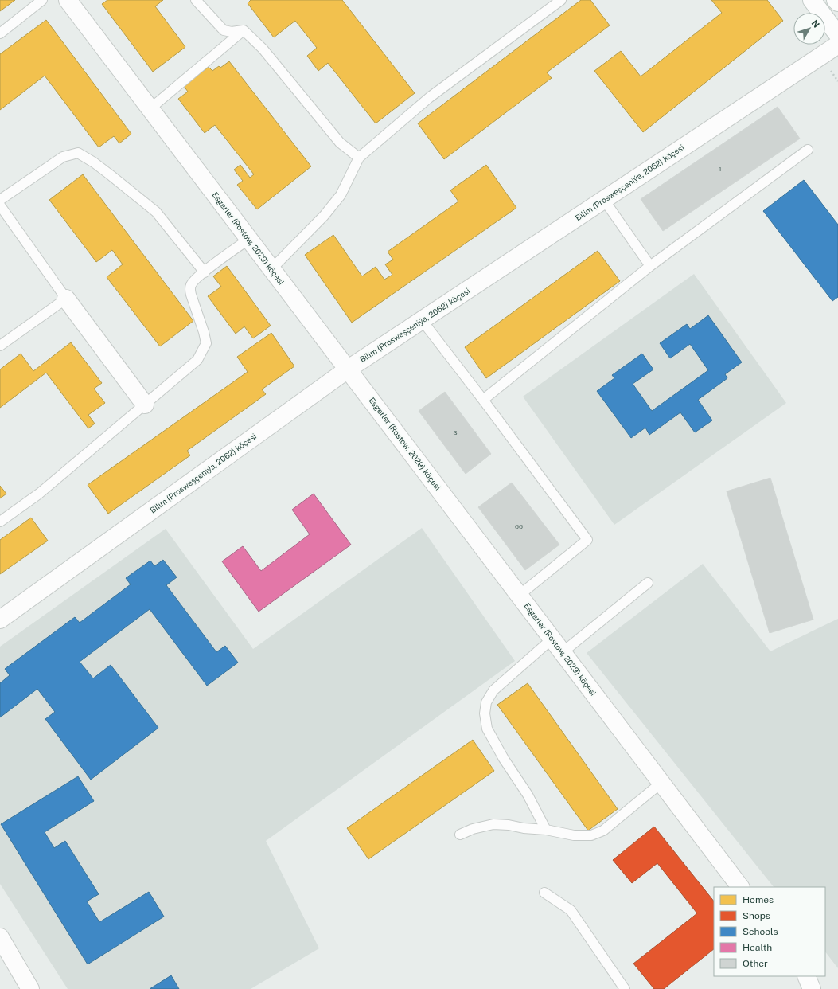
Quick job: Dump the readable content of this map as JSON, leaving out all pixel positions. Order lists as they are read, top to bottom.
{
  "streets": {
    "street": ["Bilim (Prosweşçeniýa, 2062) köçesi", "Esgerler (Rostow, 2029) köçesi"]
  },
  "crossings": [
    ["Bilim (Prosweşçeniýa, 2062) köçesi", "Esgerler (Rostow, 2029) köçesi"]
  ],
  "house_numbers": ["1", "3", "66"],
  "legend": [
    "Homes",
    "Shops",
    "Schools",
    "Health",
    "Other"
  ],
  "north": "top right"
}
